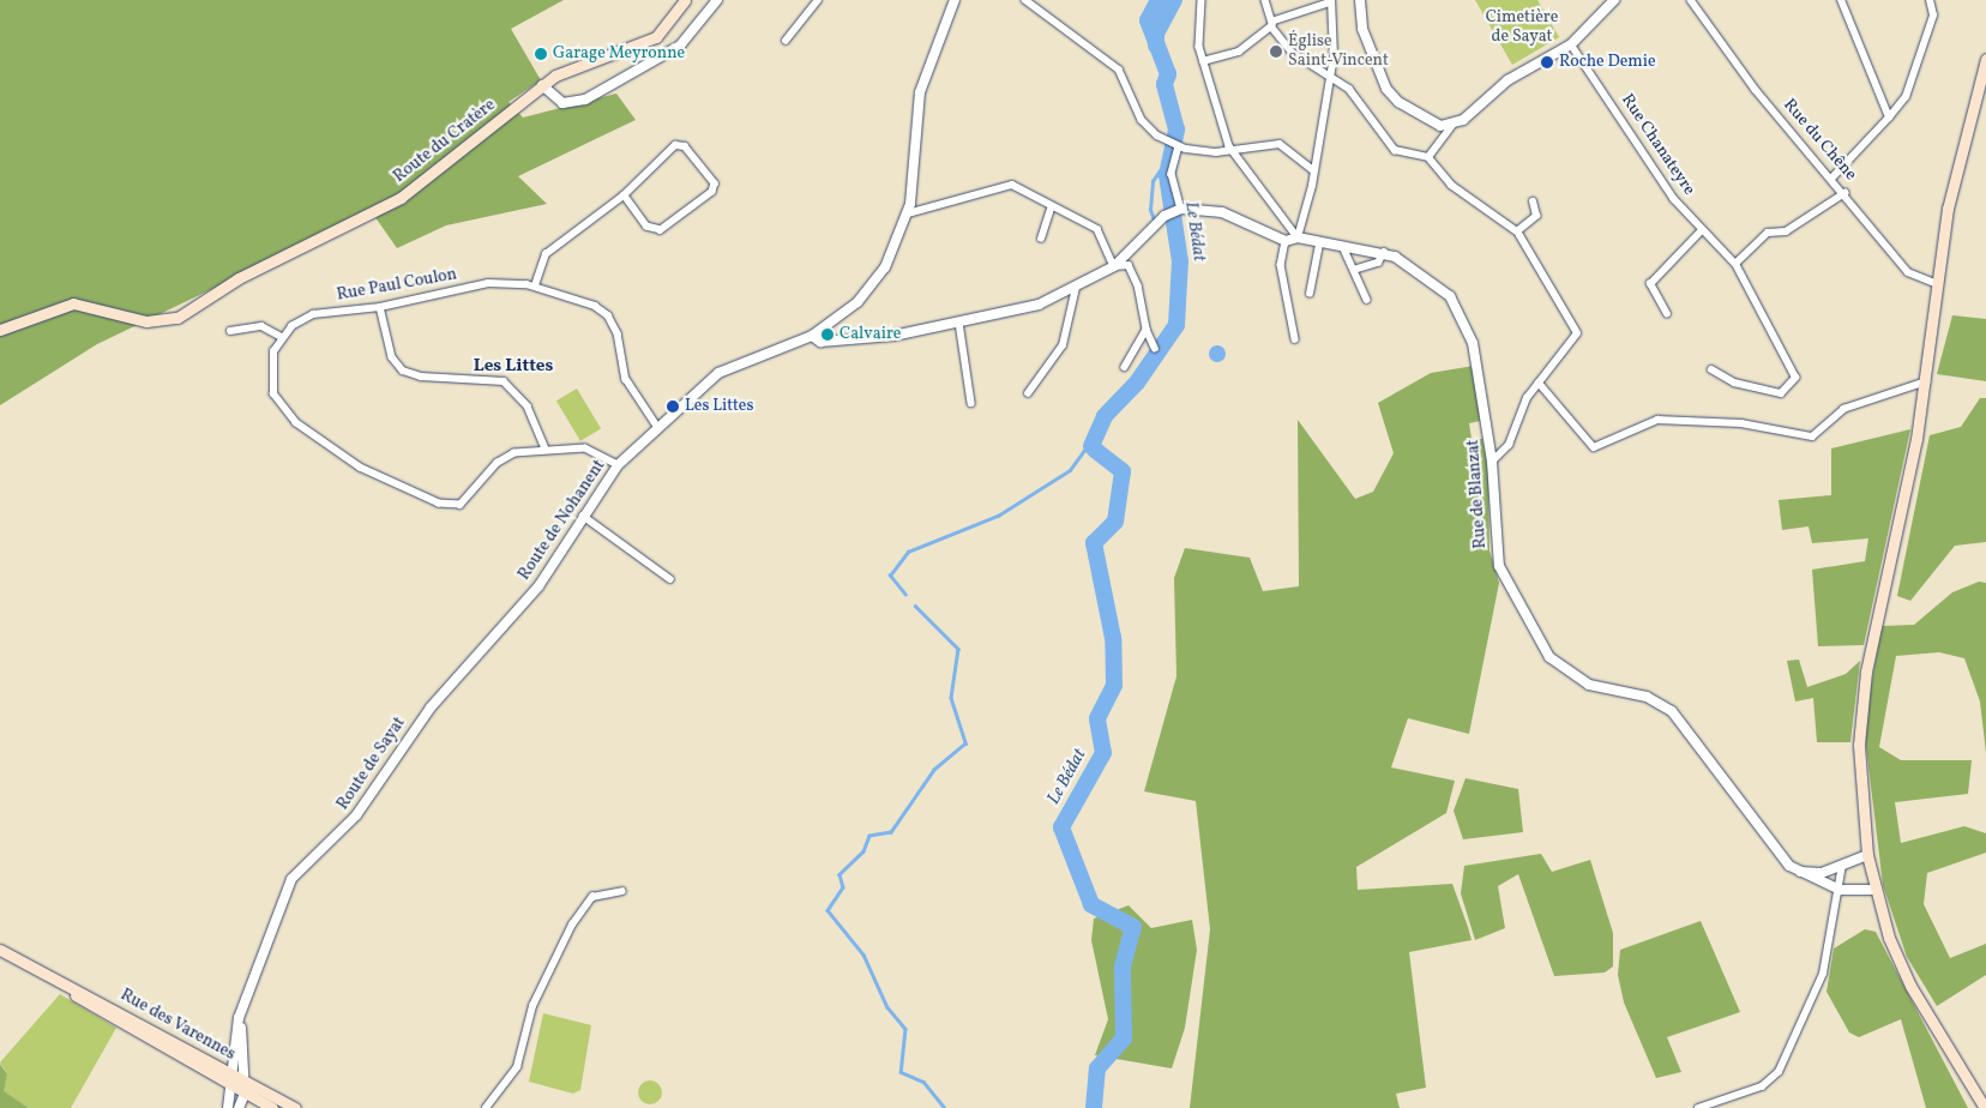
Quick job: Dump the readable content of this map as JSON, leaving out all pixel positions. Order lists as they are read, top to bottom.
{
  "streets": {
    "main road": ["Route du Cratère", "Rue des Varennes"],
    "street": [
      "Rue du Chêne",
      "Rue Chanateyre",
      "Rue Paul Coulon",
      "Rue de Blanzat",
      "Route de Nohanent",
      "Route de Sayat"
    ]
  },
  "crossings": [
    ["Rue Paul Coulon", "Route de Nohanent"],
    ["Route de Nohanent", "Route de Sayat"],
    ["Route de Sayat", "Rue des Varennes"]
  ],
  "districts": ["Les Littes"],
  "water": ["Le Bédat"],
  "parks": ["Cimetière de Sayat"],
  "places": [
    "Église Saint-Vincent",
    "Garage Meyronne",
    "Roche Demie",
    "Calvaire",
    "Les Littes"
  ]
}
